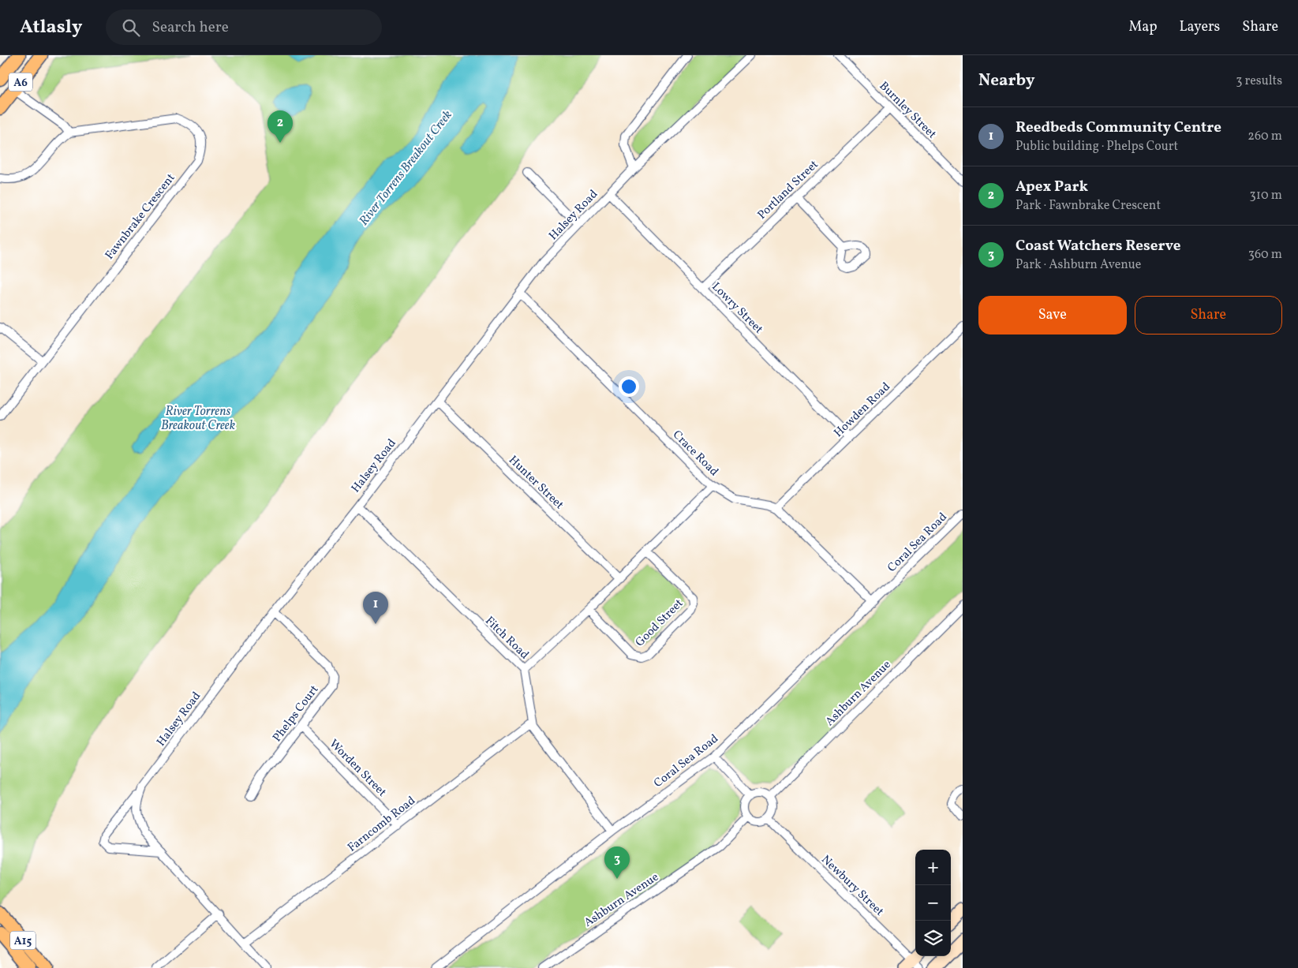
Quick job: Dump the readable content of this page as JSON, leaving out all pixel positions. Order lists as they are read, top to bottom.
{
  "streets": {
    "main road": ["A6", "A15"],
    "street": [
      "Burnley Street",
      "Portland Street",
      "Halsey Road",
      "Fawnbrake Crescent",
      "Lowry Street",
      "Howden Road",
      "Crace Road",
      "Hunter Street",
      "Coral Sea Road",
      "Good Street",
      "Fitch Road",
      "Ashburn Avenue",
      "Phelps Court",
      "Worden Street",
      "Farncomb Road",
      "Newbury Street"
    ]
  },
  "crossings": [
    ["Burnley Street", "Portland Street"],
    ["Portland Street", "Lowry Street"],
    ["Halsey Road", "Lowry Street"],
    ["Halsey Road", "Crace Road"],
    ["Halsey Road", "Hunter Street"],
    ["Halsey Road", "Fitch Road"],
    ["Halsey Road", "Phelps Court"],
    ["Halsey Road", "Farncomb Road"],
    ["Lowry Street", "Howden Road"],
    ["Howden Road", "Crace Road"],
    ["Crace Road", "Coral Sea Road"],
    ["Coral Sea Road", "Fitch Road"],
    ["Fitch Road", "Farncomb Road"],
    ["Ashburn Avenue", "Newbury Street"],
    ["Phelps Court", "Worden Street"],
    ["Worden Street", "Farncomb Road"]
  ],
  "water": ["River Torrens Breakout Creek"],
  "page": {
    "header": "Atlasly",
    "search": "Search here",
    "nav": ["Map", "Layers", "Share"],
    "heading": ["Nearby", "3 results"],
    "list": [
      {
        "mark": "1",
        "name": "Reedbeds Community Centre",
        "note": "Public building · Phelps Court",
        "value": "260 m"
      },
      {
        "mark": "2",
        "name": "Apex Park",
        "note": "Park · Fawnbrake Crescent",
        "value": "310 m"
      },
      {
        "mark": "3",
        "name": "Coast Watchers Reserve",
        "note": "Park · Ashburn Avenue",
        "value": "360 m"
      }
    ],
    "pins": ["2", "1", "3"],
    "buttons": ["Save", "Share"],
    "map_buttons": ["+", "−"]
  }
}
